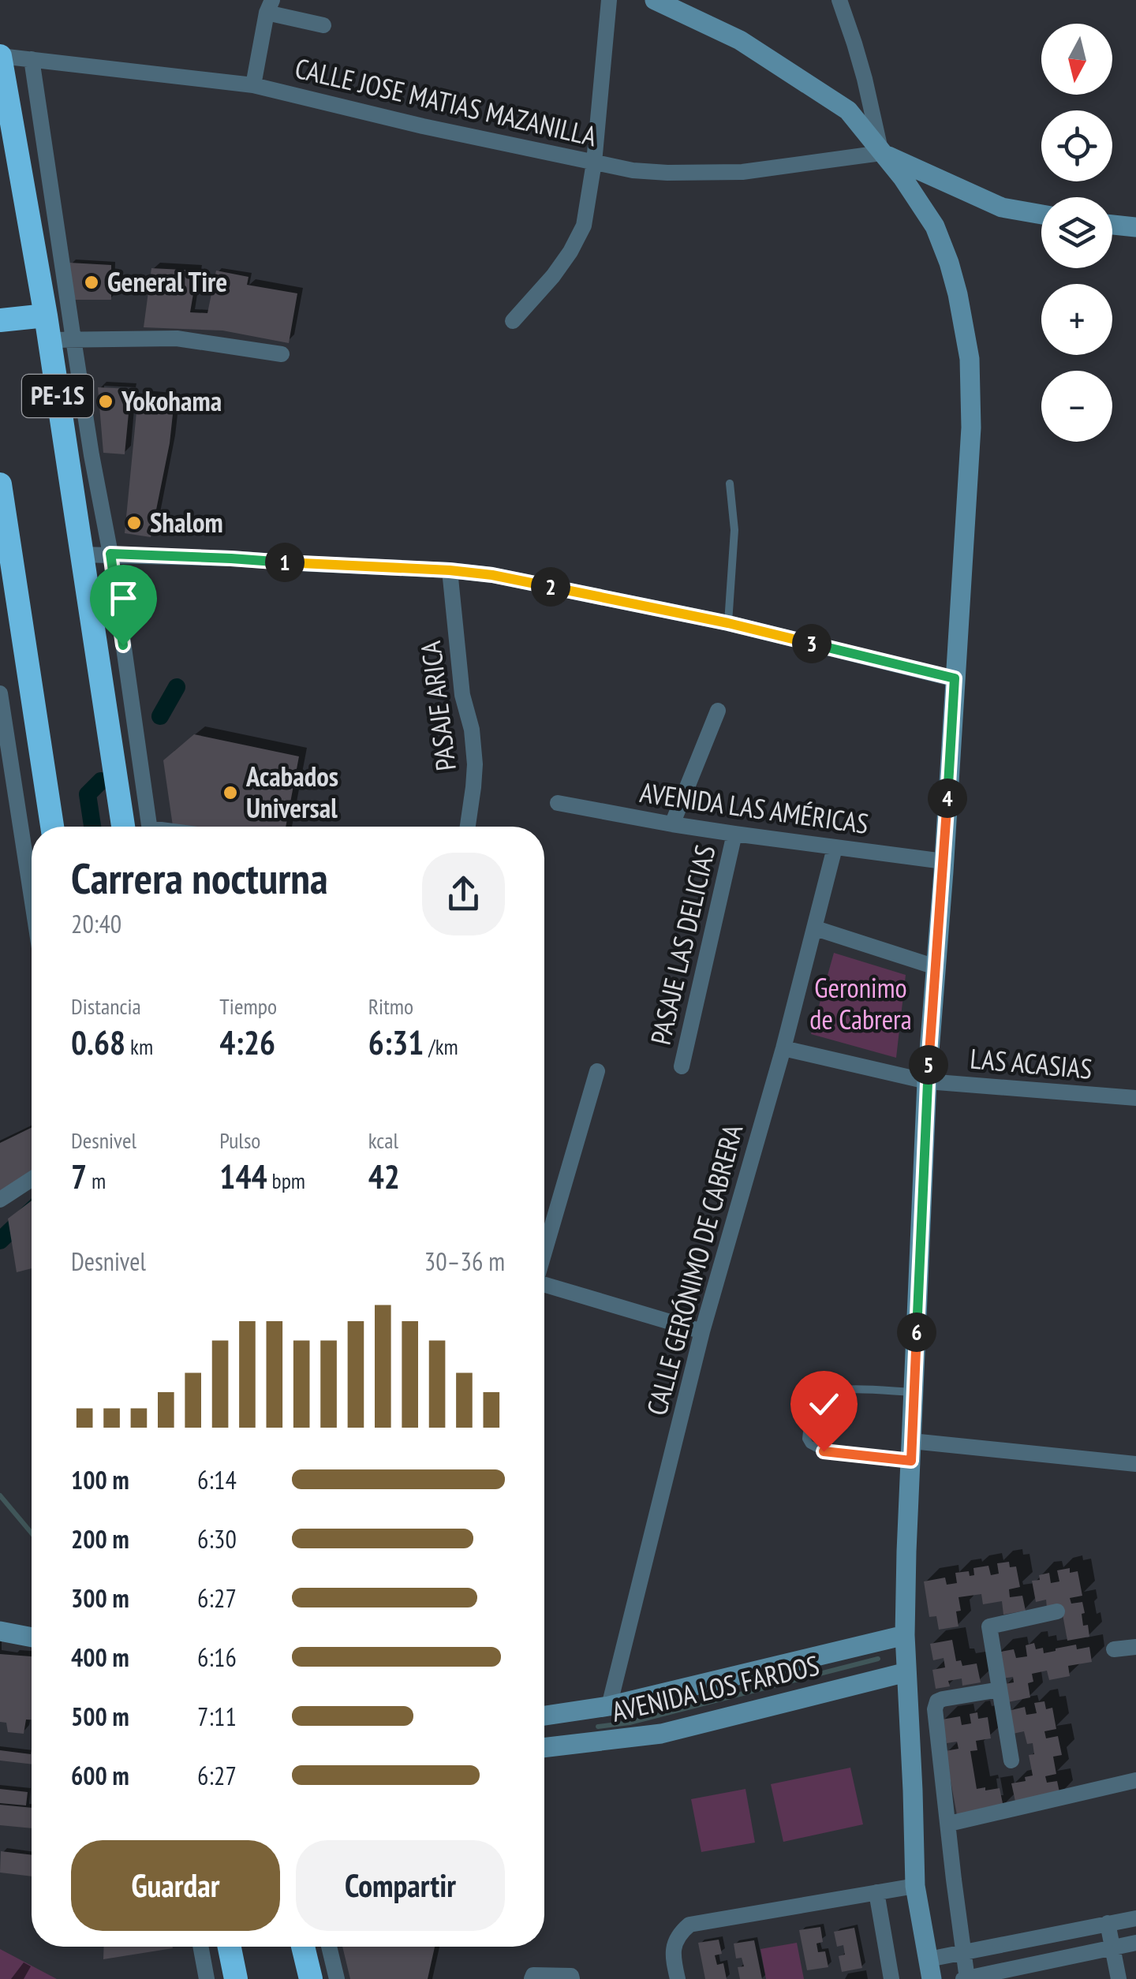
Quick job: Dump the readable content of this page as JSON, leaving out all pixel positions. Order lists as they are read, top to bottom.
{
  "streets": {
    "highway": ["PE-1S"],
    "street": [
      "CALLE JOSE MATIAS MAZANILLA",
      "PASAJE ARICA",
      "AVENIDA LAS AMÉRICAS",
      "PASAJE LAS DELICIAS",
      "LAS ACASIAS",
      "CALLE GERÓNIMO DE CABRERA",
      "AVENIDA LOS FARDOS"
    ]
  },
  "crossings": [
    ["CALLE JOSE MATIAS MAZANILLA", "PE-1S"],
    ["AVENIDA LAS AMÉRICAS", "PASAJE LAS DELICIAS"],
    ["AVENIDA LAS AMÉRICAS", "CALLE GERÓNIMO DE CABRERA"],
    ["LAS ACASIAS", "CALLE GERÓNIMO DE CABRERA"],
    ["CALLE GERÓNIMO DE CABRERA", "AVENIDA LOS FARDOS"]
  ],
  "parks": ["Geronimo de Cabrera"],
  "places": [
    "General Tire",
    "Yokohama",
    "Shalom",
    "Acabados Universal"
  ],
  "north": "bottom",
  "page": {
    "map_buttons": ["+", "−"],
    "pins": [
      "1",
      "2",
      "3",
      "4",
      "5",
      "6"
    ],
    "heading": ["Carrera nocturna", "20:40"],
    "stats": [
      ["Distancia", "0.68 km"],
      ["Tiempo", "4:26"],
      ["Ritmo", "6:31 /km"],
      ["Desnivel", "7 m"],
      ["Pulso", "144 bpm"],
      ["kcal", "42"]
    ],
    "chart": ["Desnivel", "30–36 m"],
    "list": [
      {
        "name": "100 m",
        "note": "6:14"
      },
      {
        "name": "200 m",
        "note": "6:30"
      },
      {
        "name": "300 m",
        "note": "6:27"
      },
      {
        "name": "400 m",
        "note": "6:16"
      },
      {
        "name": "500 m",
        "note": "7:11"
      },
      {
        "name": "600 m",
        "note": "6:27"
      }
    ],
    "buttons": ["Guardar", "Compartir"]
  }
}
